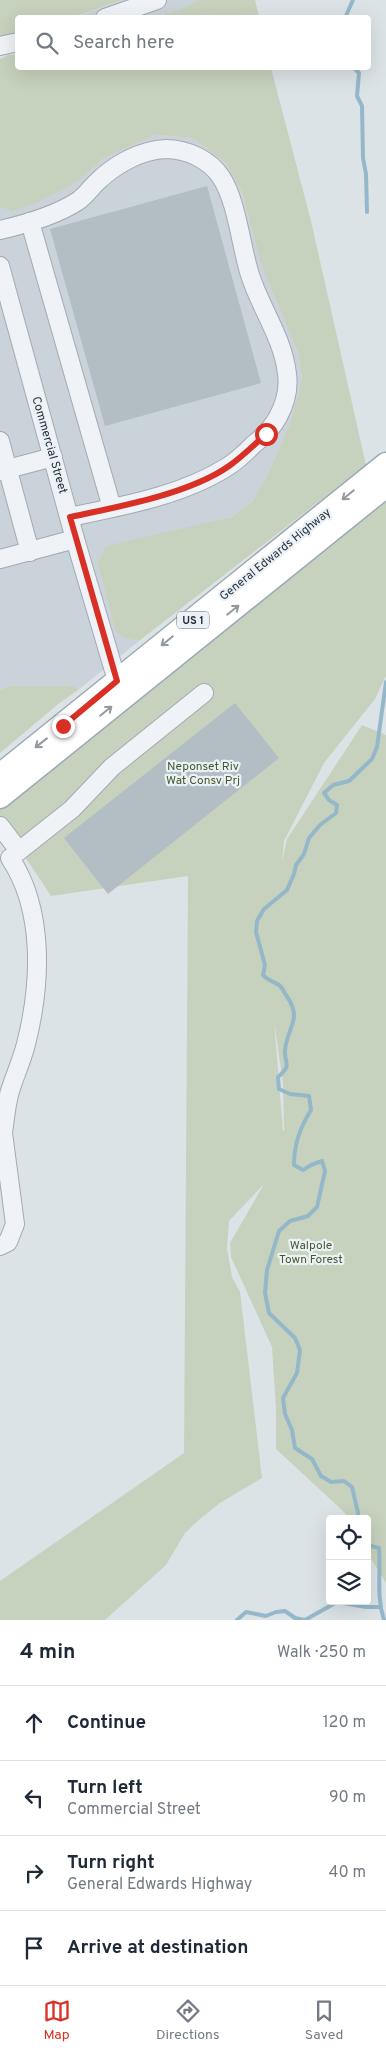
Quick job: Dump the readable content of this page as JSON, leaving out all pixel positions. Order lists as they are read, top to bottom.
{
  "streets": {
    "main road": ["General Edwards Highway", "US 1"],
    "street": ["Commercial Street"]
  },
  "crossings": [
    ["Commercial Street", "General Edwards Highway"]
  ],
  "parks": ["Neponset Riv Wat Consv Prj", "Walpole Town Forest"],
  "page": {
    "search": "Search here",
    "heading": ["4 min", "Walk · 250 m"],
    "list": [
      ["Continue", "120 m"],
      ["Turn left", "Commercial Street", "90 m"],
      ["Turn right", "General Edwards Highway", "40 m"],
      "Arrive at destination"
    ],
    "nav": ["Map", "Directions", "Saved"]
  }
}
